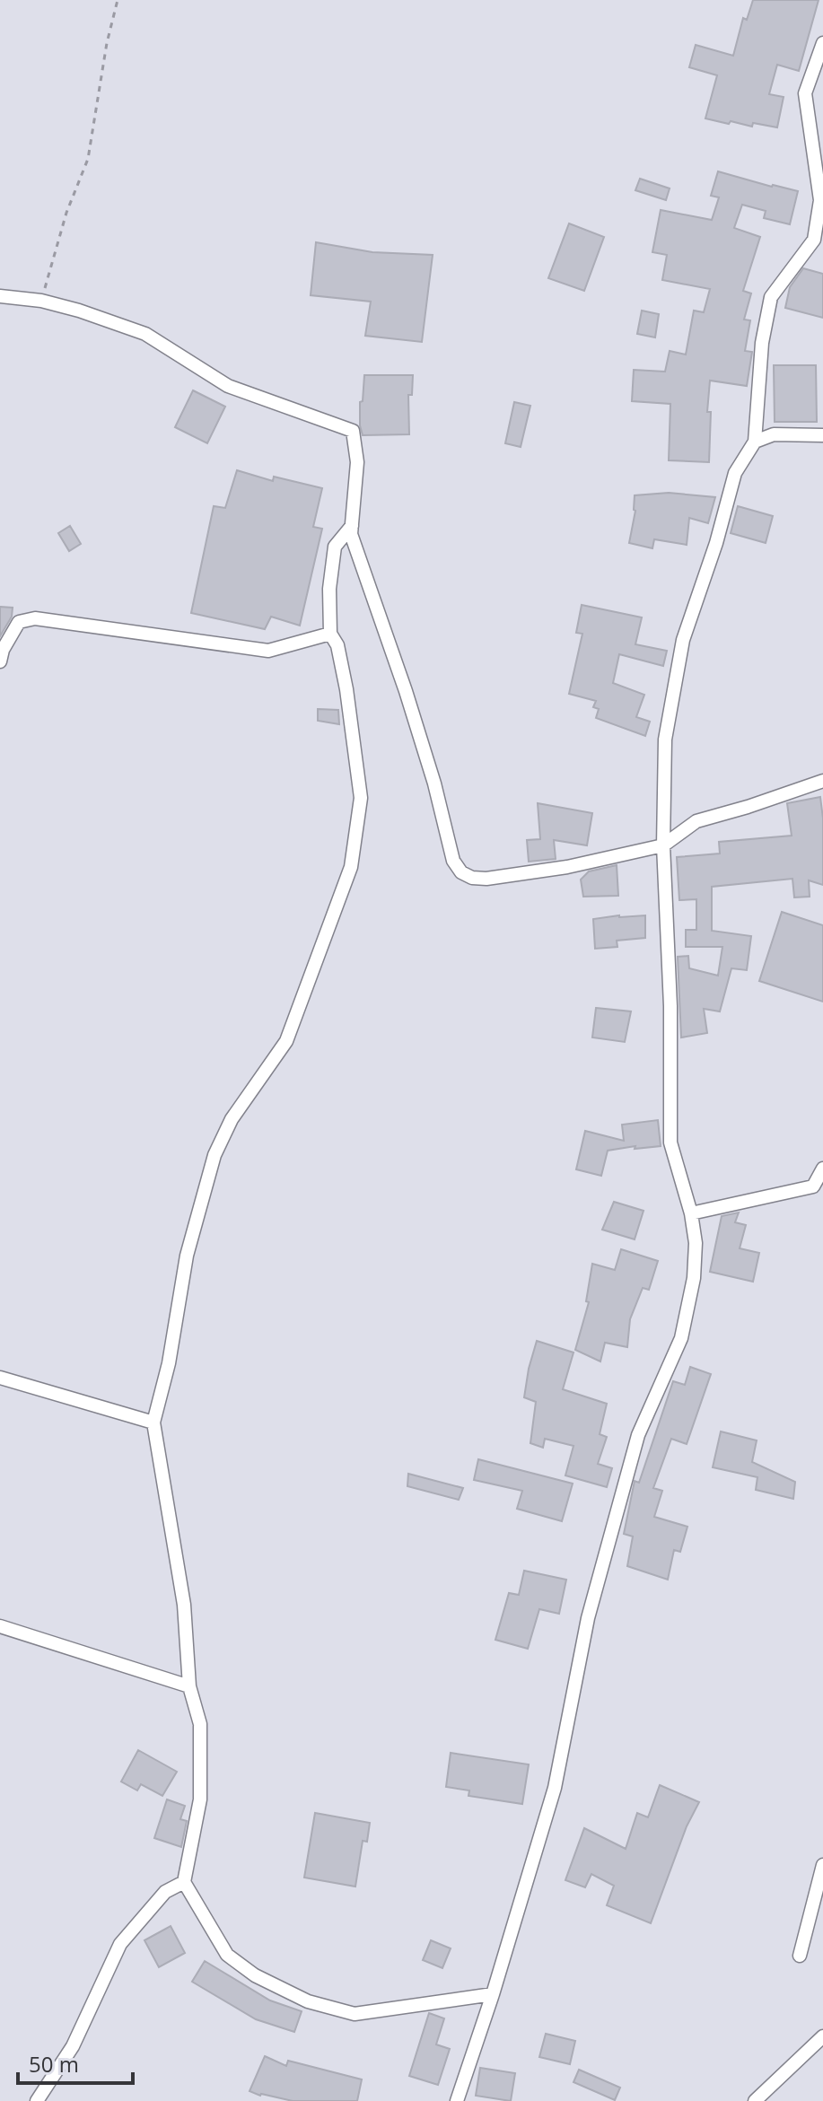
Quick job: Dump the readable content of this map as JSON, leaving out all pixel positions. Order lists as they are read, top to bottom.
{
  "scale_bar": "50 m"
}
